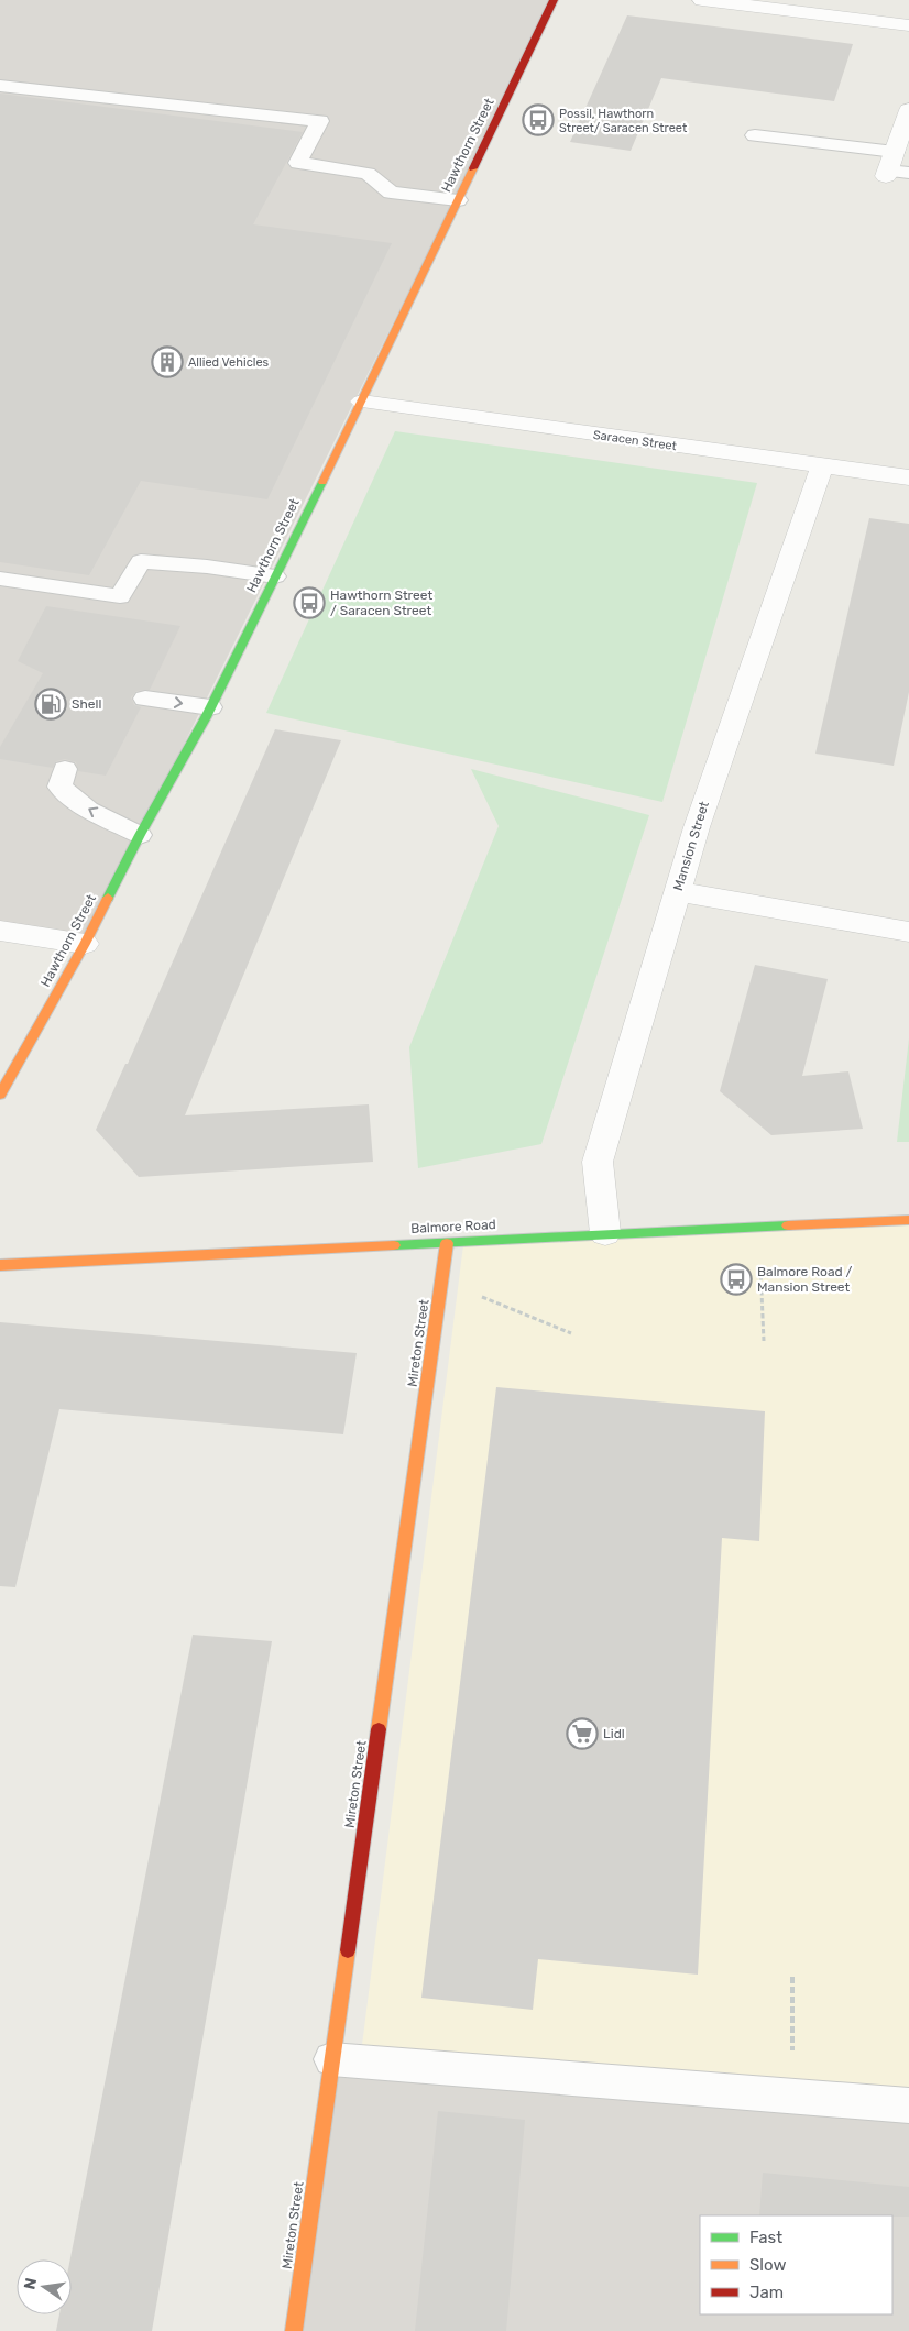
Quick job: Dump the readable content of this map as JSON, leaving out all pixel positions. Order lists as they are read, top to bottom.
{
  "streets": {
    "main road": ["Hawthorn Street", "Balmore Road", "Mireton Street"],
    "street": ["Saracen Street", "Mansion Street"]
  },
  "crossings": [
    ["Hawthorn Street", "Saracen Street"],
    ["Saracen Street", "Mansion Street"],
    ["Mansion Street", "Balmore Road"],
    ["Balmore Road", "Mireton Street"]
  ],
  "places": {
    "bus stop": ["Possil, Hawthorn Street/ Saracen Street", "Hawthorn Street / Saracen Street", "Balmore Road / Mansion Street"],
    "building": ["Allied Vehicles"],
    "fuel station": ["Shell"],
    "supermarket": ["Lidl"]
  },
  "legend": ["Fast", "Slow", "Jam"],
  "north": "left"
}
